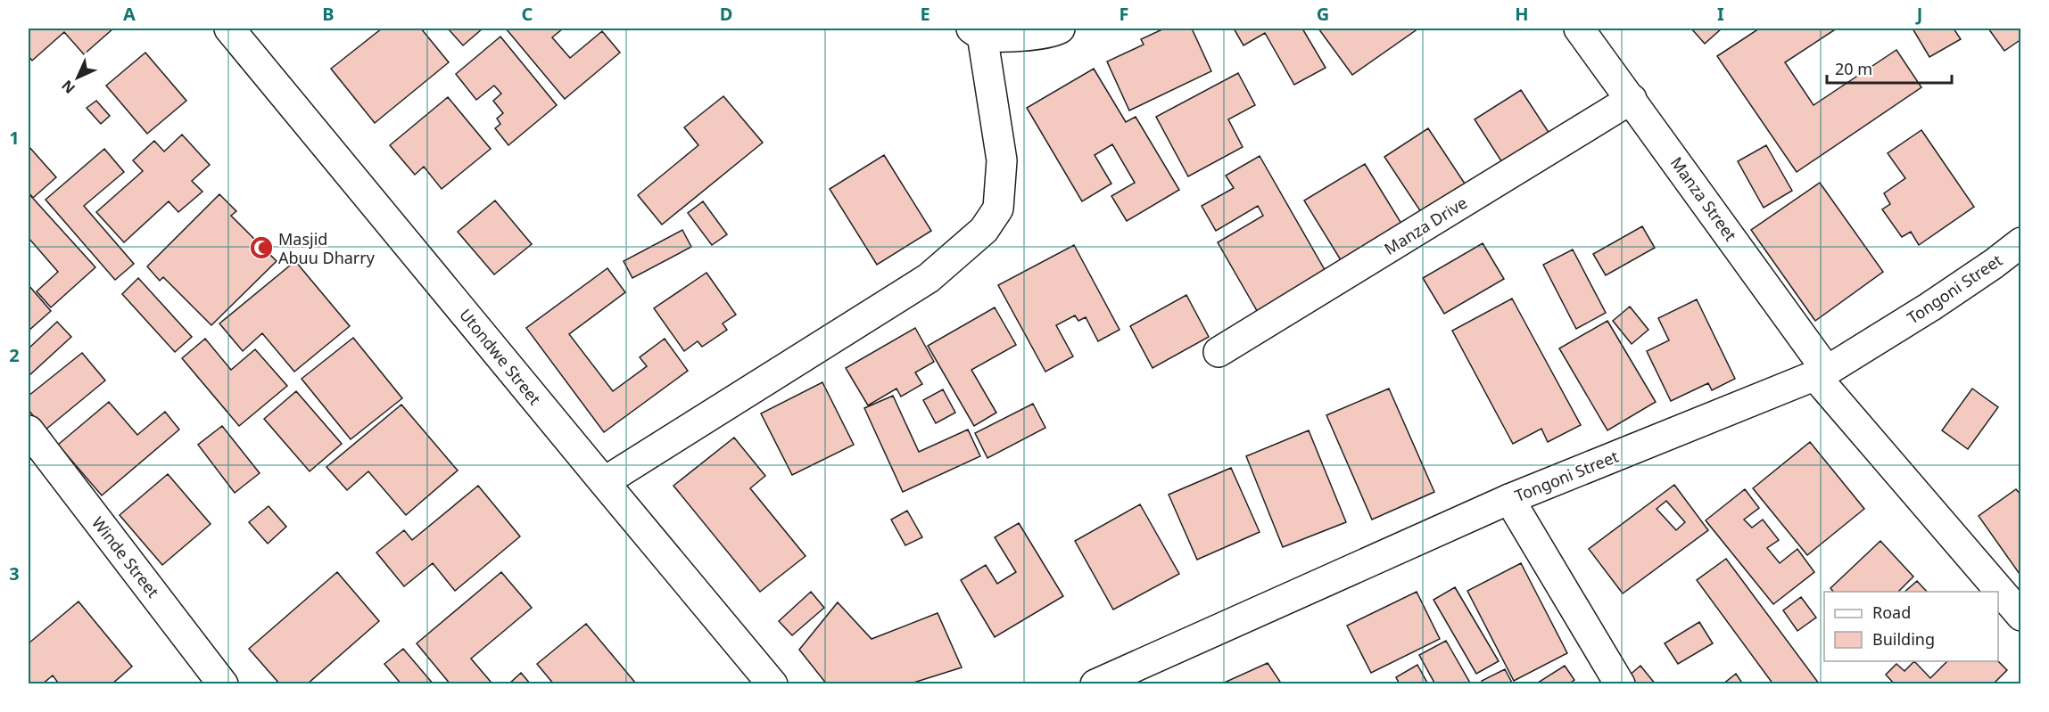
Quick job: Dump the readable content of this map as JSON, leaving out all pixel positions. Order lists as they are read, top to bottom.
{
  "streets": {
    "street": [
      "Manza Street",
      "Manza Drive",
      "Tongoni Street",
      "Utondwe Street",
      "Winde Street"
    ]
  },
  "crossings": [
    ["Manza Street", "Manza Drive"],
    ["Manza Street", "Tongoni Street"]
  ],
  "places": {
    "mosque": ["Masjid Abuu Dharry"]
  },
  "legend": ["Road", "Building"],
  "scale_bar": "20 m",
  "north": "bottom left",
  "grid": {
    "columns": [
      "A",
      "B",
      "C",
      "D",
      "E",
      "F",
      "G",
      "H",
      "I",
      "J"
    ],
    "rows": ["1", "2", "3"]
  }
}
